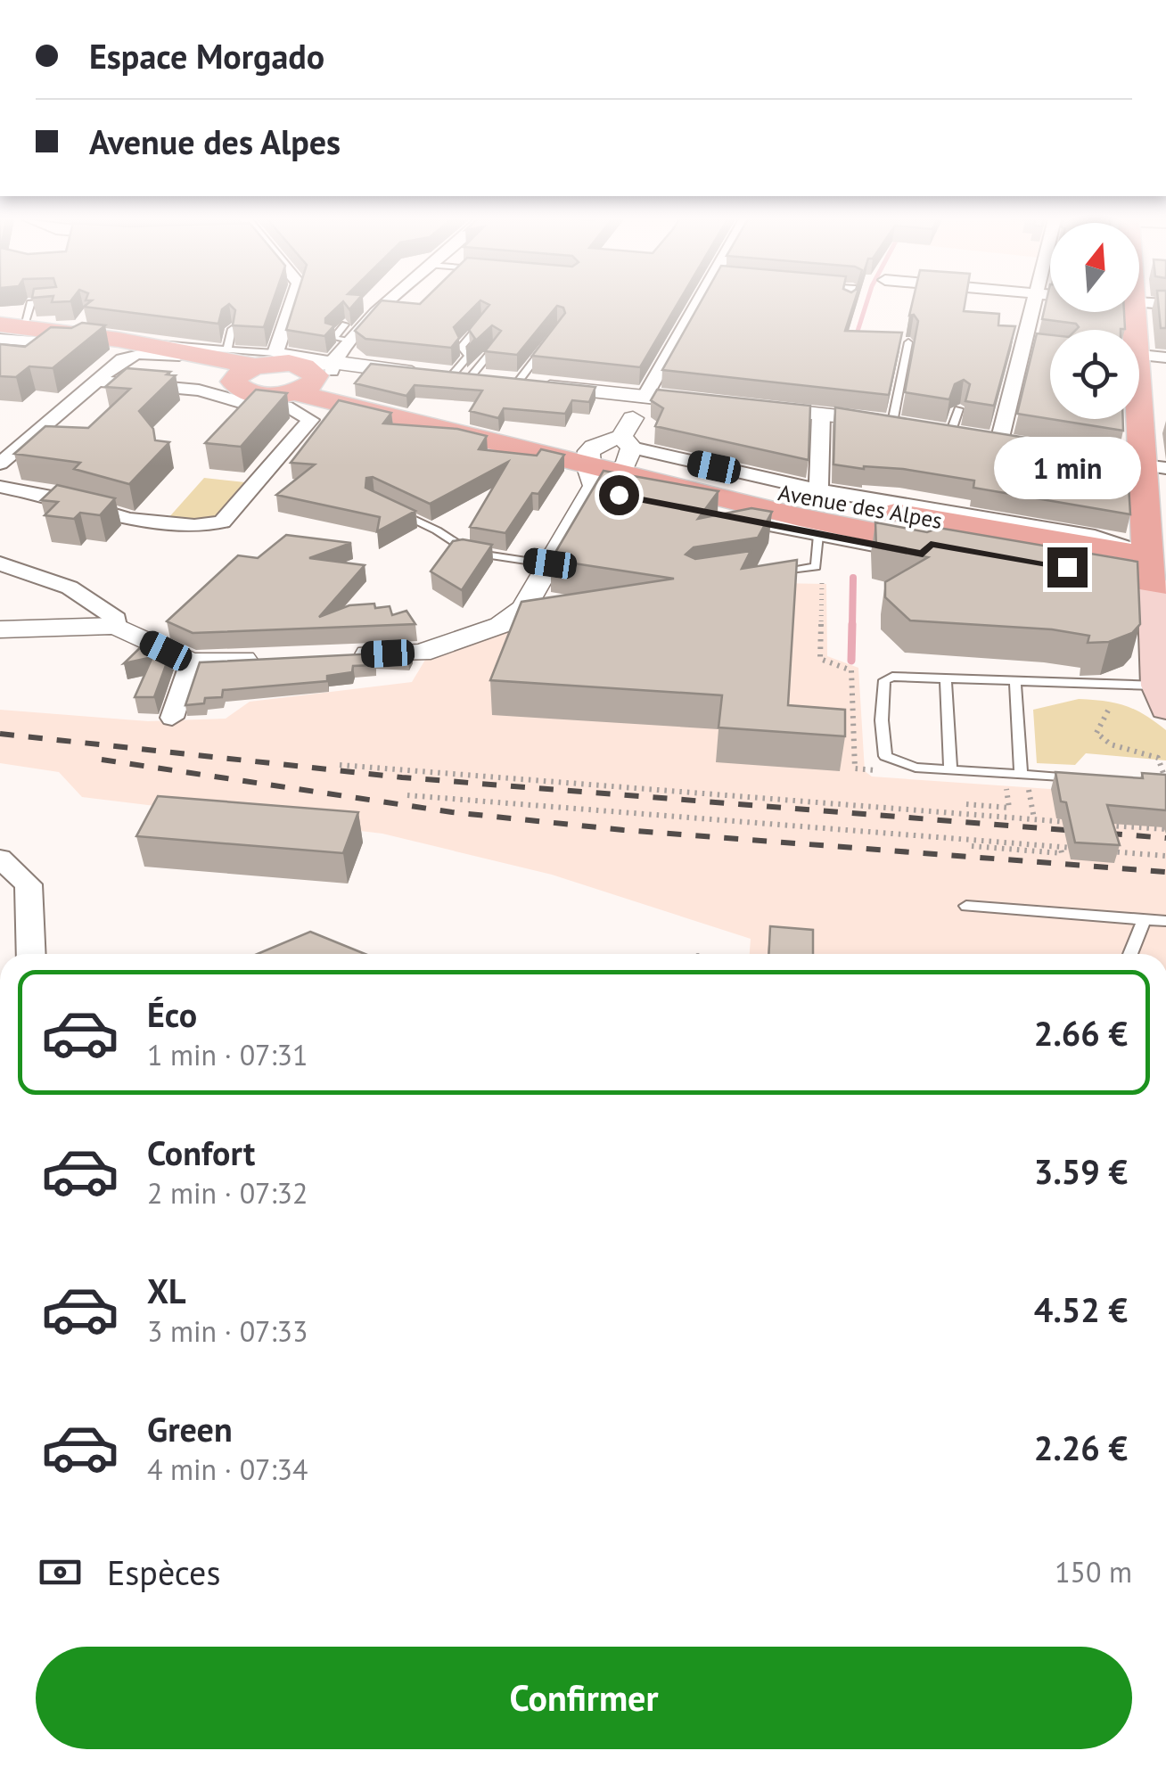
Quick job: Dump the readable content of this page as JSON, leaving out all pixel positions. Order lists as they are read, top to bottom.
{
  "streets": {
    "main road": ["Avenue des Alpes"]
  },
  "north": "top",
  "page": {
    "banner": ["Espace Morgado", "Avenue des Alpes"],
    "bubble": "1 min",
    "list": [
      {
        "name": "Éco",
        "note": "1 min · 07:31",
        "value": "2.66 €"
      },
      {
        "name": "Confort",
        "note": "2 min · 07:32",
        "value": "3.59 €"
      },
      {
        "name": "XL",
        "note": "3 min · 07:33",
        "value": "4.52 €"
      },
      {
        "name": "Green",
        "note": "4 min · 07:34",
        "value": "2.26 €"
      }
    ],
    "pay": ["Espèces", "150 m"],
    "buttons": "Confirmer"
  }
}
